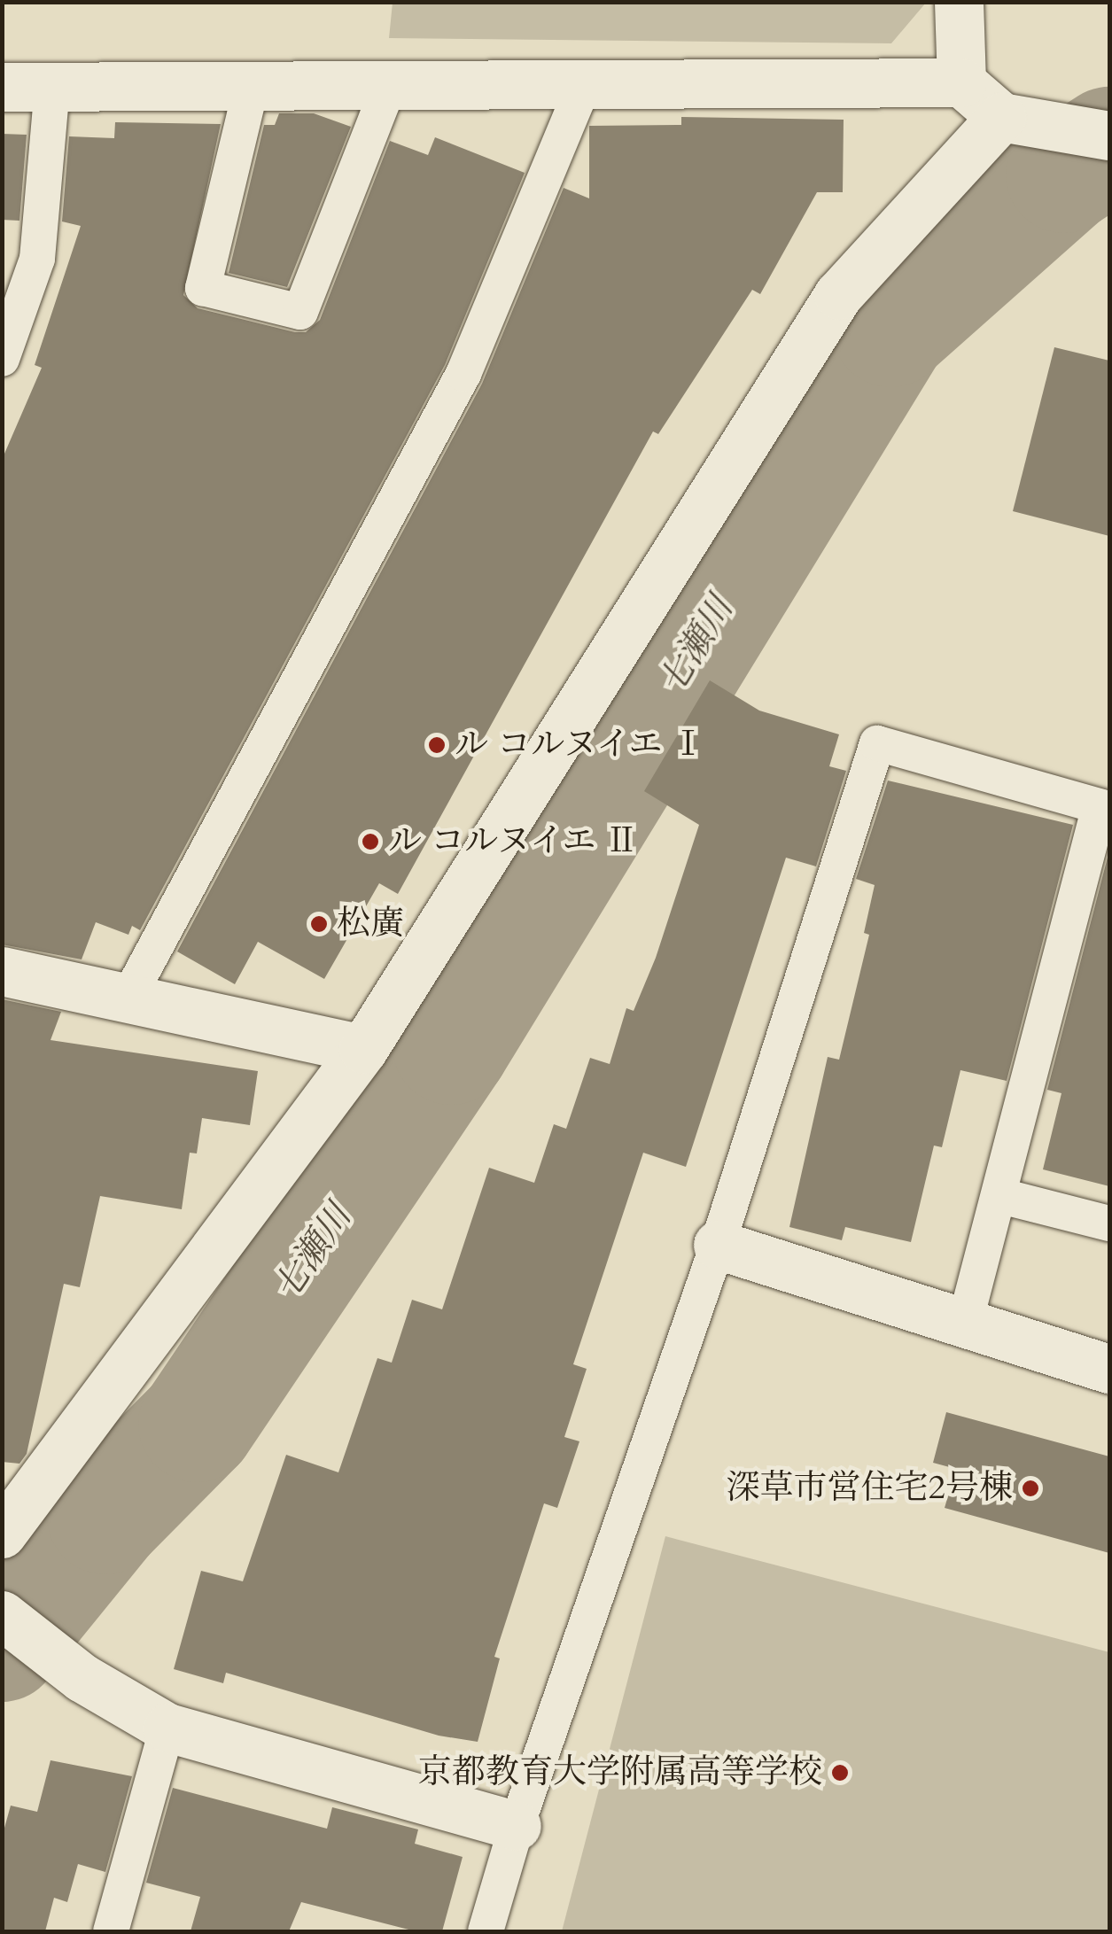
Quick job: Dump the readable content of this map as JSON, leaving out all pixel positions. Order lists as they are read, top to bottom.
{
  "water": ["七瀬川"],
  "places": [
    "ル コルヌイエ Ⅰ",
    "ル コルヌイエ Ⅱ",
    "松廣",
    "深草市営住宅2号棟",
    "京都教育大学附属高等学校"
  ]
}
